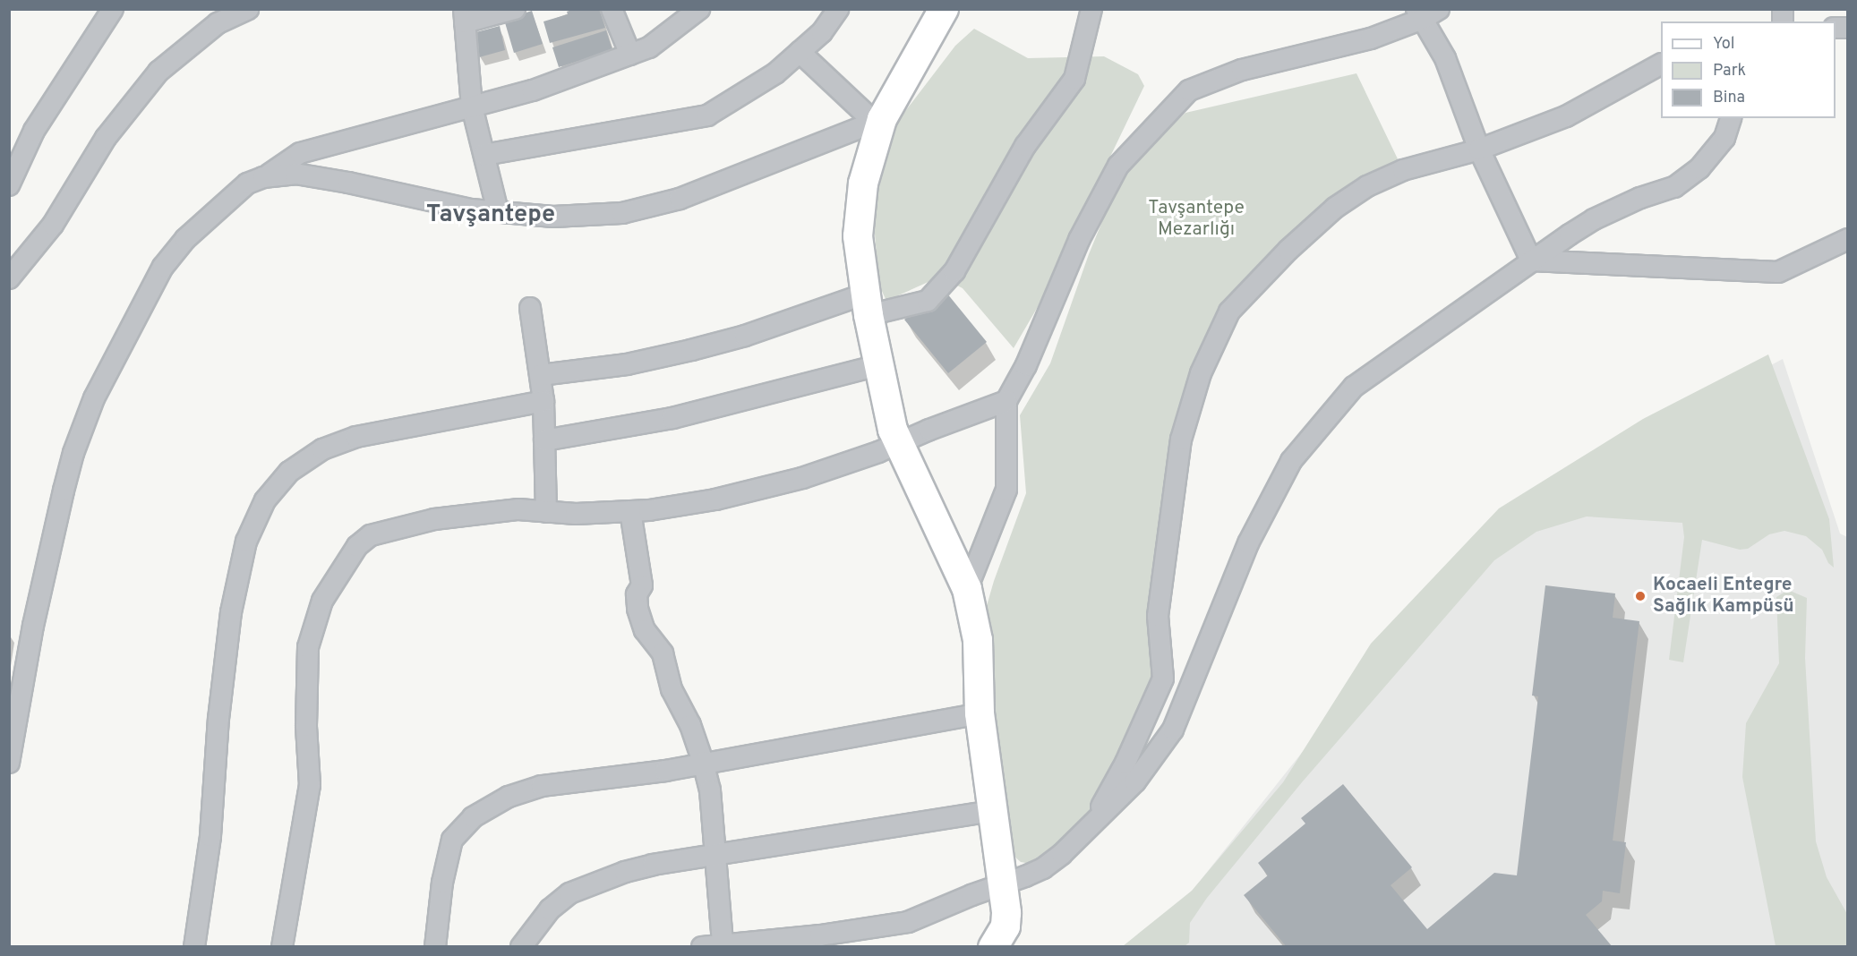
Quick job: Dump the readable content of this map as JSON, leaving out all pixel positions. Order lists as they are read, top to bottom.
{
  "districts": ["Tavşantepe"],
  "parks": ["Tavşantepe Mezarlığı"],
  "places": ["Kocaeli Entegre Sağlık Kampüsü"],
  "legend": ["Yol", "Park", "Bina"]
}
